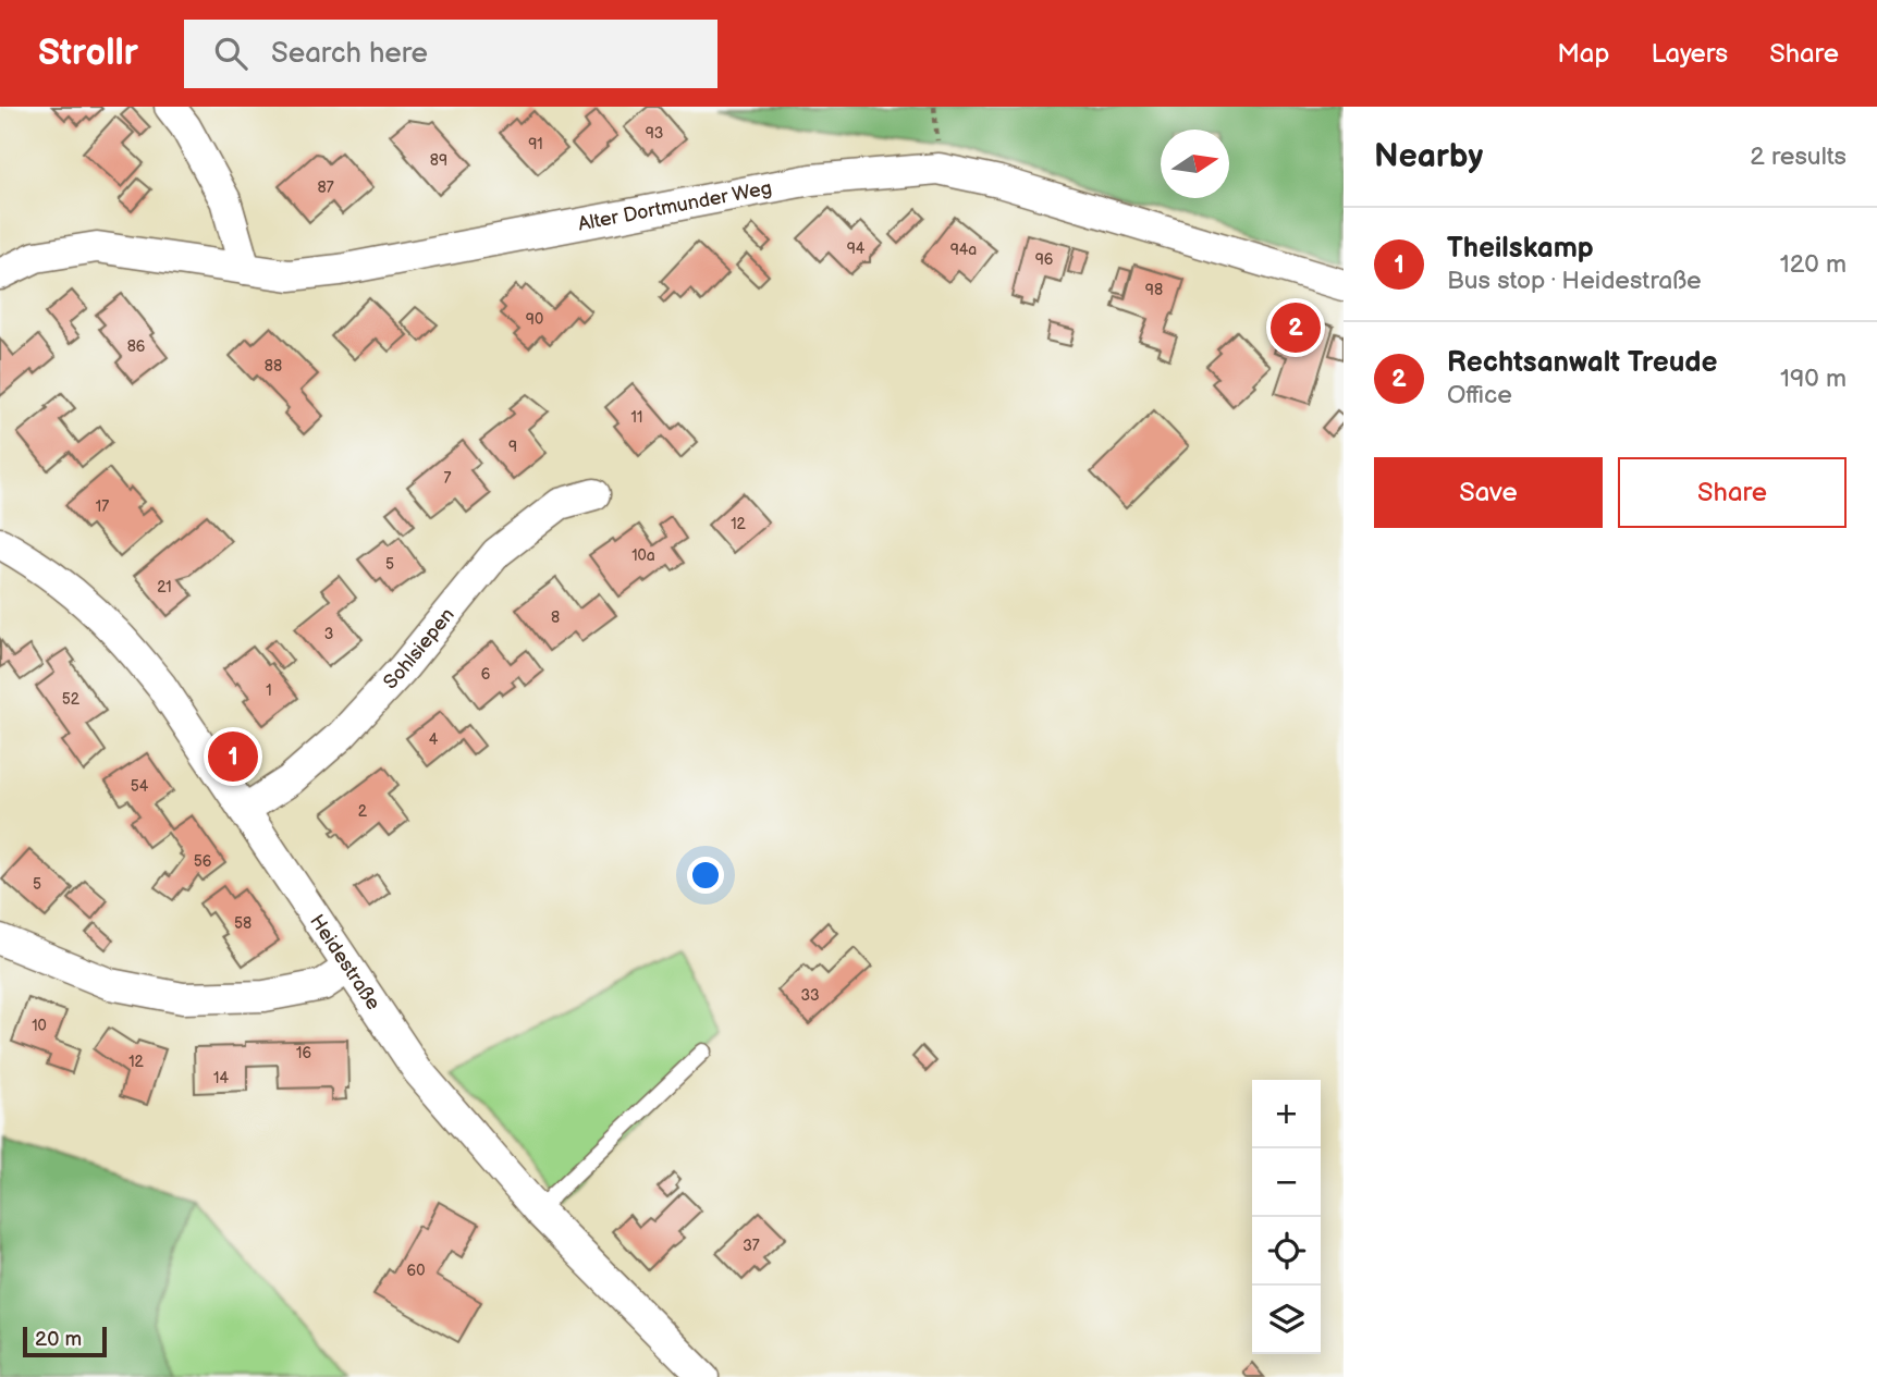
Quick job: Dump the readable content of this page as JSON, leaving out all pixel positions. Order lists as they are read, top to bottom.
{
  "streets": {
    "street": ["Alter Dortmunder Weg", "Sohlsiepen", "Heidestraße"]
  },
  "crossings": [
    ["Sohlsiepen", "Heidestraße"]
  ],
  "house_numbers": [
    "93",
    "91",
    "89",
    "87",
    "94",
    "94a",
    "96",
    "98",
    "90",
    "86",
    "88",
    "11",
    "9",
    "7",
    "17",
    "12",
    "10a",
    "5",
    "21",
    "8",
    "3",
    "6",
    "1",
    "52",
    "4",
    "54",
    "2",
    "56",
    "5",
    "58",
    "33",
    "10",
    "16",
    "12",
    "14",
    "37",
    "60"
  ],
  "scale_bar": "20 m",
  "north": "right",
  "page": {
    "header": "Strollr",
    "search": "Search here",
    "nav": ["Map", "Layers", "Share"],
    "heading": ["Nearby", "2 results"],
    "list": [
      {
        "mark": "1",
        "name": "Theilskamp",
        "note": "Bus stop · Heidestraße",
        "value": "120 m"
      },
      {
        "mark": "2",
        "name": "Rechtsanwalt Treude",
        "note": "Office",
        "value": "190 m"
      }
    ],
    "pins": ["2", "1"],
    "buttons": ["Save", "Share"],
    "map_buttons": ["+", "−"],
    "scale": "20 m"
  }
}
